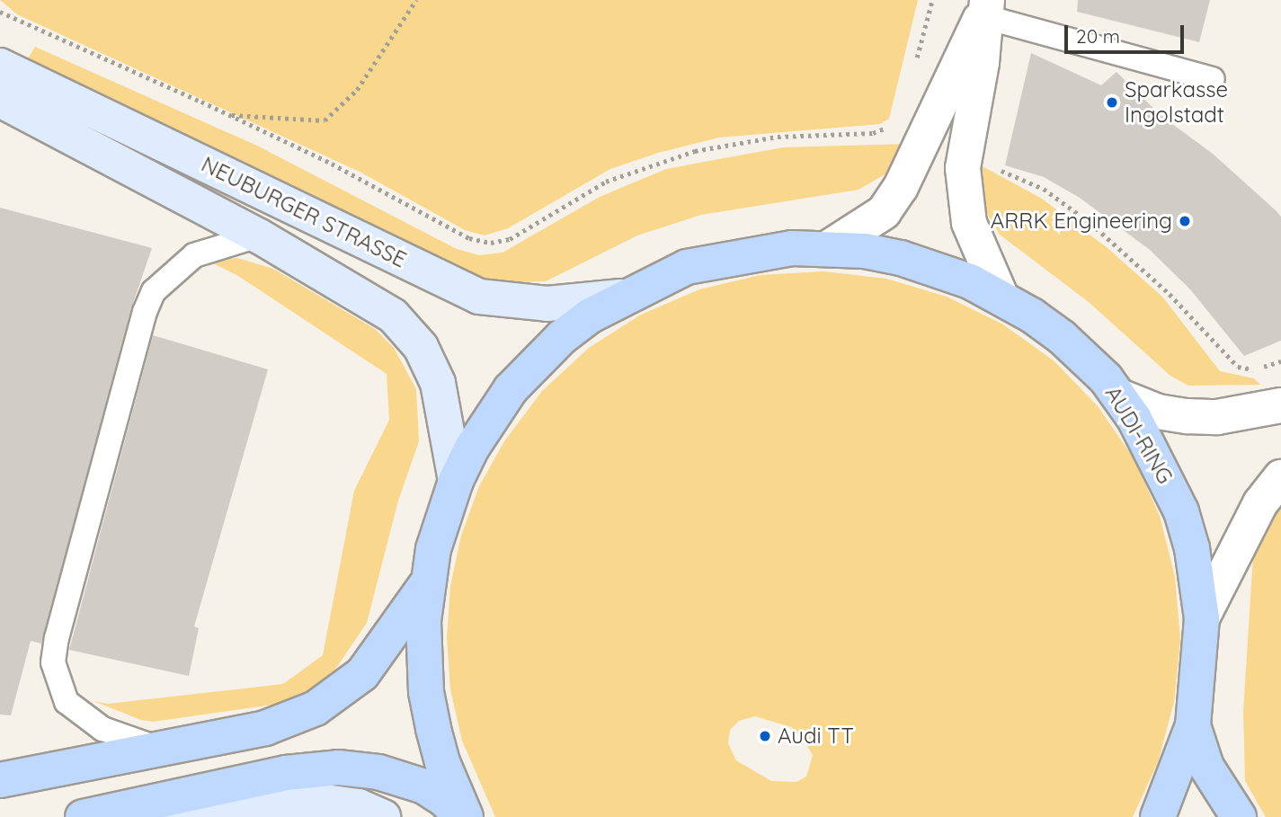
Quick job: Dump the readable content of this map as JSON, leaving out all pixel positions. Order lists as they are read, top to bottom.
{
  "streets": {
    "main road": ["NEUBURGER STRASSE", "AUDI-RING"]
  },
  "crossings": [
    ["NEUBURGER STRASSE", "AUDI-RING"]
  ],
  "places": ["Sparkasse Ingolstadt", "ARRK Engineering", "Audi TT"],
  "scale_bar": "20 m"
}
